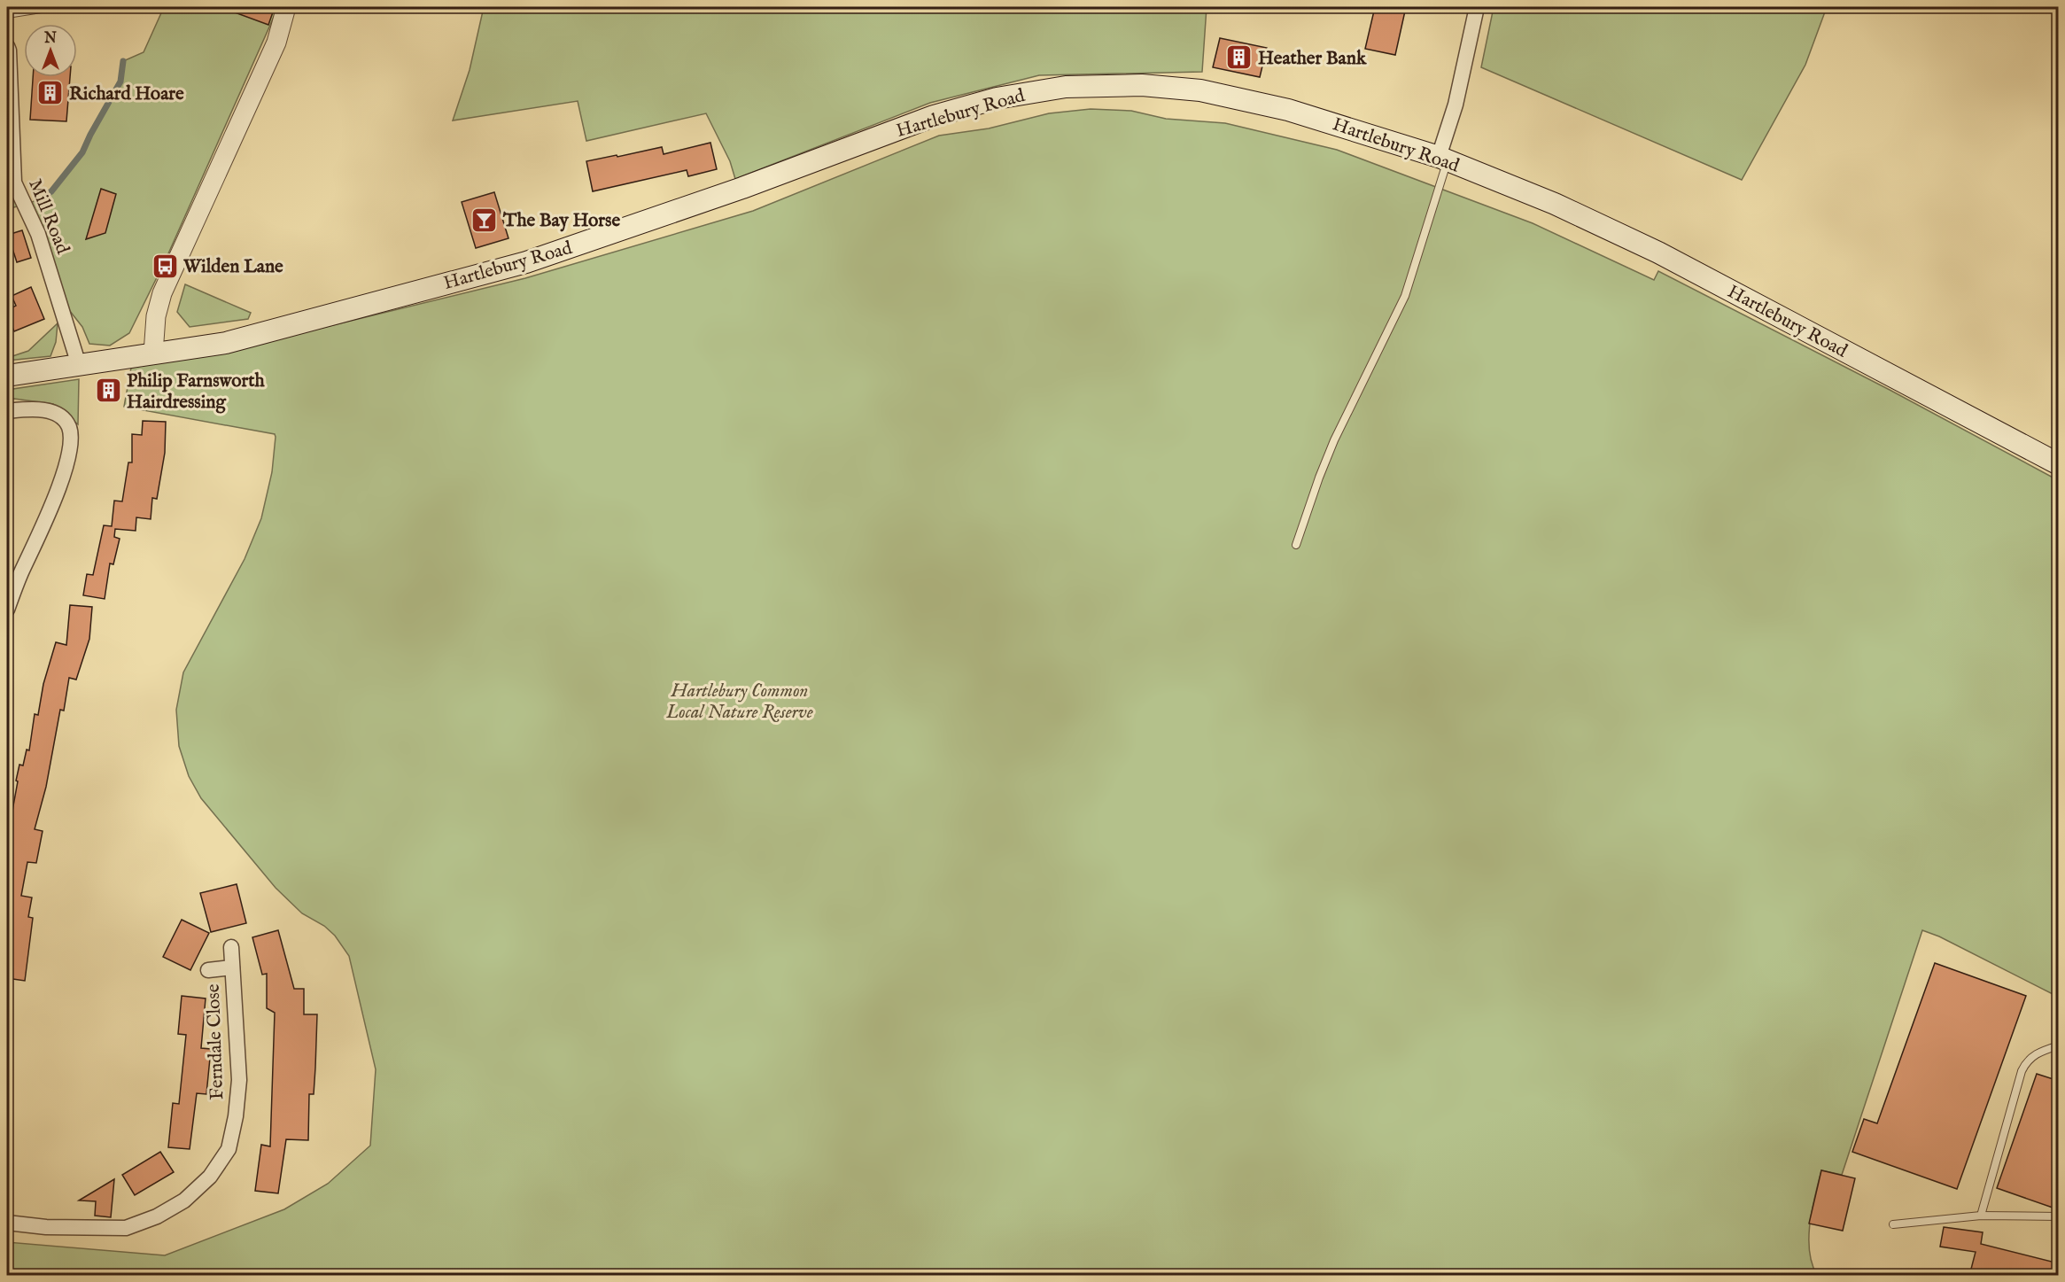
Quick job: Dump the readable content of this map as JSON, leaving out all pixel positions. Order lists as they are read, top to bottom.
{
  "streets": {
    "main road": ["Hartlebury Road"],
    "street": ["Mill Road", "Ferndale Close"]
  },
  "crossings": [
    ["Hartlebury Road", "Mill Road"]
  ],
  "parks": ["Hartlebury Common Local Nature Reserve"],
  "places": {
    "building": ["Heather Bank", "Richard Hoare", "Philip Farnsworth Hairdressing"],
    "bar": ["The Bay Horse"],
    "bus stop": ["Wilden Lane"]
  },
  "north": "top"
}
